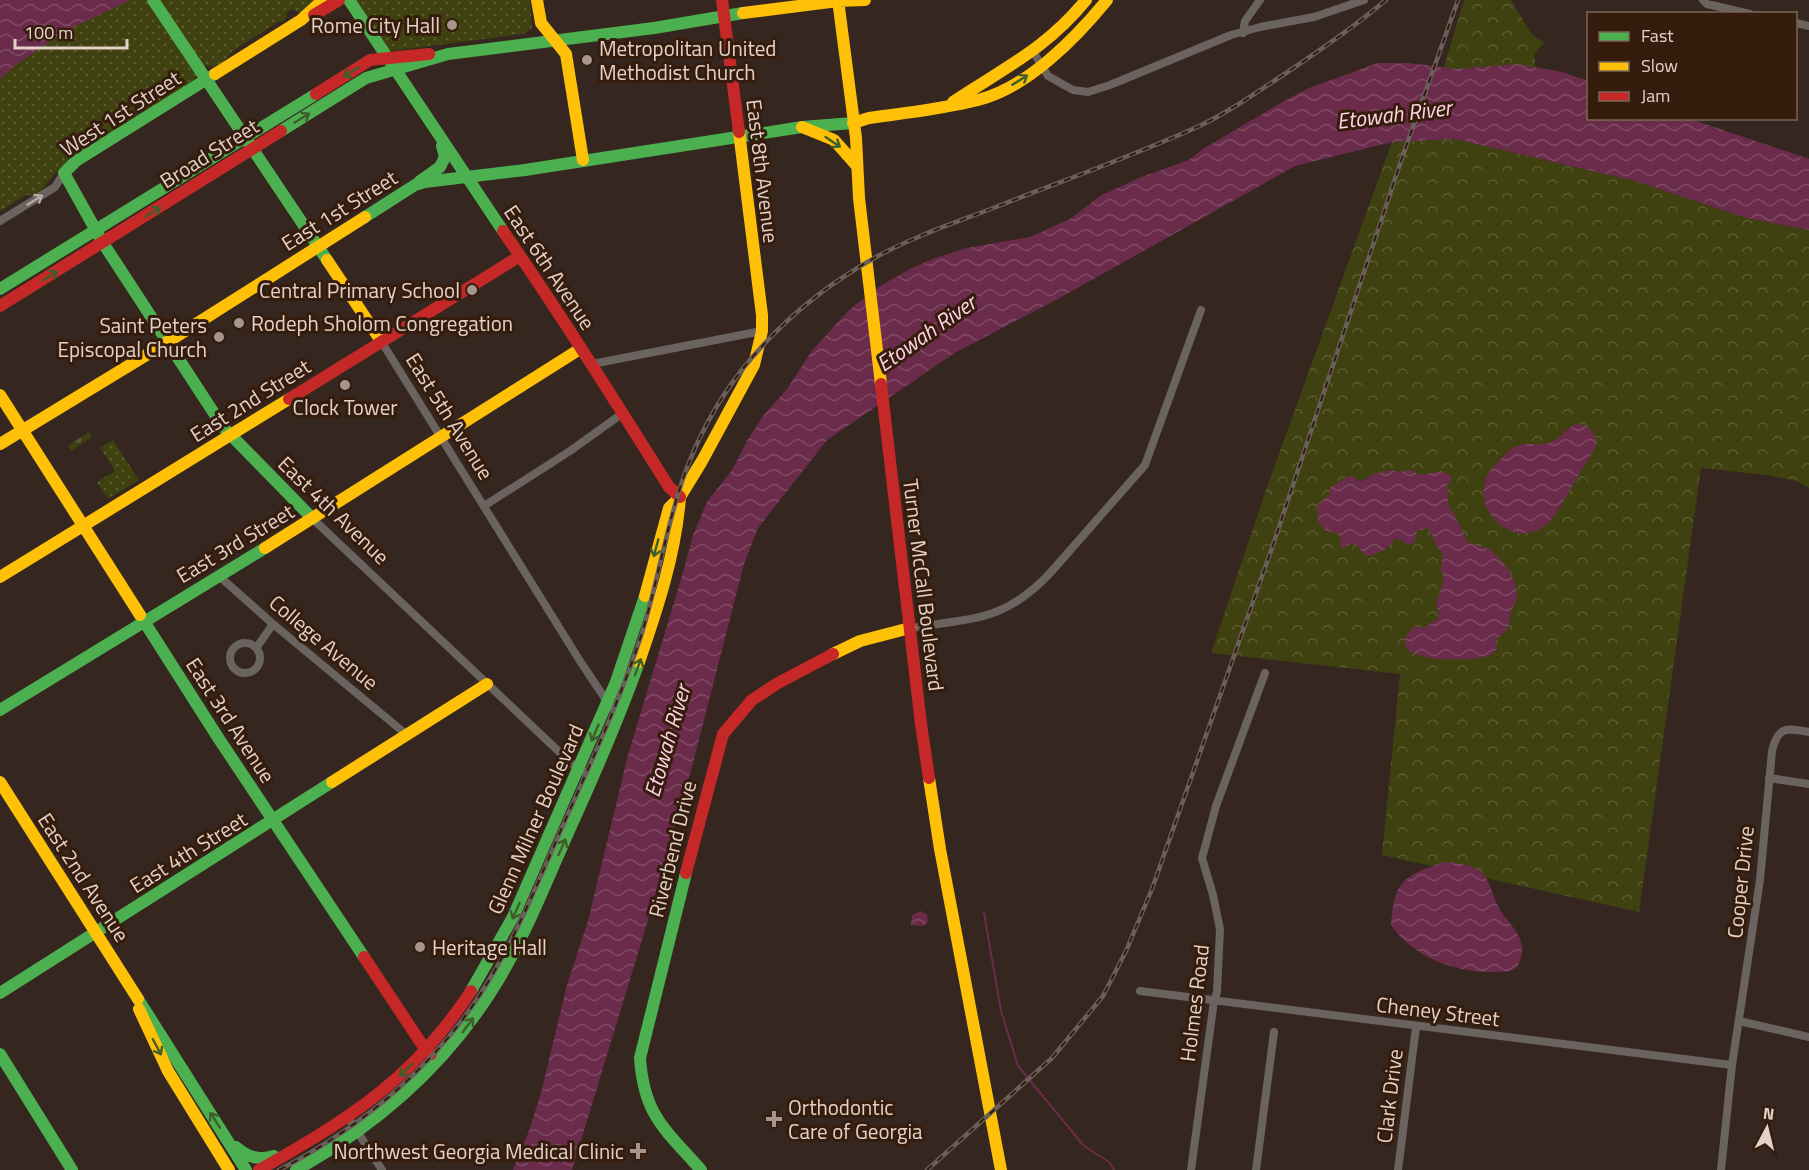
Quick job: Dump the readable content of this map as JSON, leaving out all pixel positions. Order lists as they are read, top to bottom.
{
  "streets": {
    "street": [
      "West 1st Street",
      "Broad Street",
      "East 8th Avenue",
      "East 1st Street",
      "East 6th Avenue",
      "East 2nd Street",
      "East 5th Avenue",
      "East 4th Avenue",
      "East 3rd Street",
      "Turner McCall Boulevard",
      "College Avenue",
      "East 3rd Avenue",
      "Glenn Milner Boulevard",
      "Riverbend Drive",
      "East 4th Street",
      "East 2nd Avenue",
      "Cooper Drive",
      "Holmes Road",
      "Cheney Street",
      "Clark Drive"
    ]
  },
  "crossings": [
    ["West 1st Street", "East 5th Avenue"],
    ["West 1st Street", "East 4th Avenue"],
    ["Broad Street", "East 8th Avenue"],
    ["Broad Street", "East 6th Avenue"],
    ["Broad Street", "East 5th Avenue"],
    ["Broad Street", "East 4th Avenue"],
    ["Broad Street", "Turner McCall Boulevard"],
    ["East 8th Avenue", "East 1st Street"],
    ["East 8th Avenue", "Glenn Milner Boulevard"],
    ["East 1st Street", "East 6th Avenue"],
    ["East 1st Street", "East 5th Avenue"],
    ["East 1st Street", "East 4th Avenue"],
    ["East 1st Street", "Turner McCall Boulevard"],
    ["East 1st Street", "East 3rd Avenue"],
    ["East 6th Avenue", "East 2nd Street"],
    ["East 6th Avenue", "East 3rd Street"],
    ["East 6th Avenue", "Glenn Milner Boulevard"],
    ["East 2nd Street", "East 5th Avenue"],
    ["East 2nd Street", "East 4th Avenue"],
    ["East 2nd Street", "East 3rd Avenue"],
    ["East 5th Avenue", "East 3rd Street"],
    ["East 5th Avenue", "Glenn Milner Boulevard"],
    ["East 4th Avenue", "East 3rd Street"],
    ["East 4th Avenue", "Glenn Milner Boulevard"],
    ["East 4th Avenue", "East 4th Street"],
    ["East 3rd Street", "College Avenue"],
    ["East 3rd Street", "East 3rd Avenue"],
    ["Turner McCall Boulevard", "Riverbend Drive"],
    ["College Avenue", "East 4th Street"],
    ["East 3rd Avenue", "Glenn Milner Boulevard"],
    ["East 3rd Avenue", "East 4th Street"],
    ["East 4th Street", "East 2nd Avenue"],
    ["Cooper Drive", "Cheney Street"],
    ["Holmes Road", "Cheney Street"],
    ["Cheney Street", "Clark Drive"]
  ],
  "water": ["Etowah River"],
  "places": {
    "other": [
      "Rome City Hall",
      "Metropolitan United Methodist Church",
      "Central Primary School",
      "Rodeph Sholom Congregation",
      "Saint Peters Episcopal Church",
      "Clock Tower",
      "Heritage Hall"
    ],
    "health": ["Orthodontic Care of Georgia", "Northwest Georgia Medical Clinic"]
  },
  "legend": ["Fast", "Slow", "Jam"],
  "scale_bar": "100 m",
  "north": "top"
}
